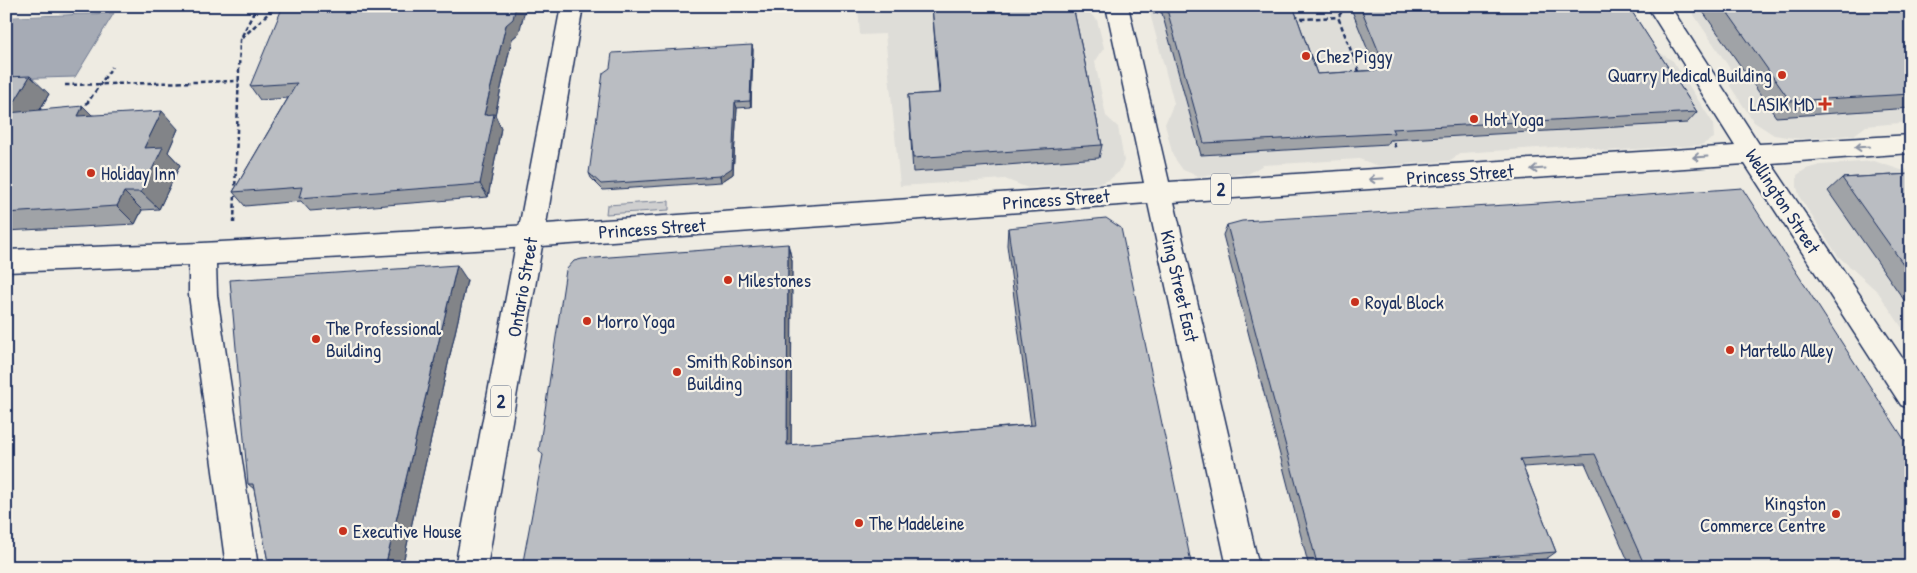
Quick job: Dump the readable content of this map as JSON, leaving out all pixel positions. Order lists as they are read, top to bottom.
{
  "streets": {
    "main road": [
      "Princess Street",
      "2",
      "Wellington Street",
      "King Street East",
      "Ontario Street"
    ]
  },
  "crossings": [
    ["Princess Street", "Wellington Street"],
    ["Princess Street", "King Street East"],
    ["Princess Street", "Ontario Street"]
  ],
  "one_way": ["Princess Street"],
  "places": {
    "other": [
      "Chez Piggy",
      "Quarry Medical Building",
      "Hot Yoga",
      "Holiday Inn",
      "Milestones",
      "Royal Block",
      "Morro Yoga",
      "The Professional Building",
      "Martello Alley",
      "Smith Robinson Building",
      "Kingston Commerce Centre",
      "The Madeleine",
      "Executive House"
    ],
    "health": ["LASIK MD"]
  }
}
